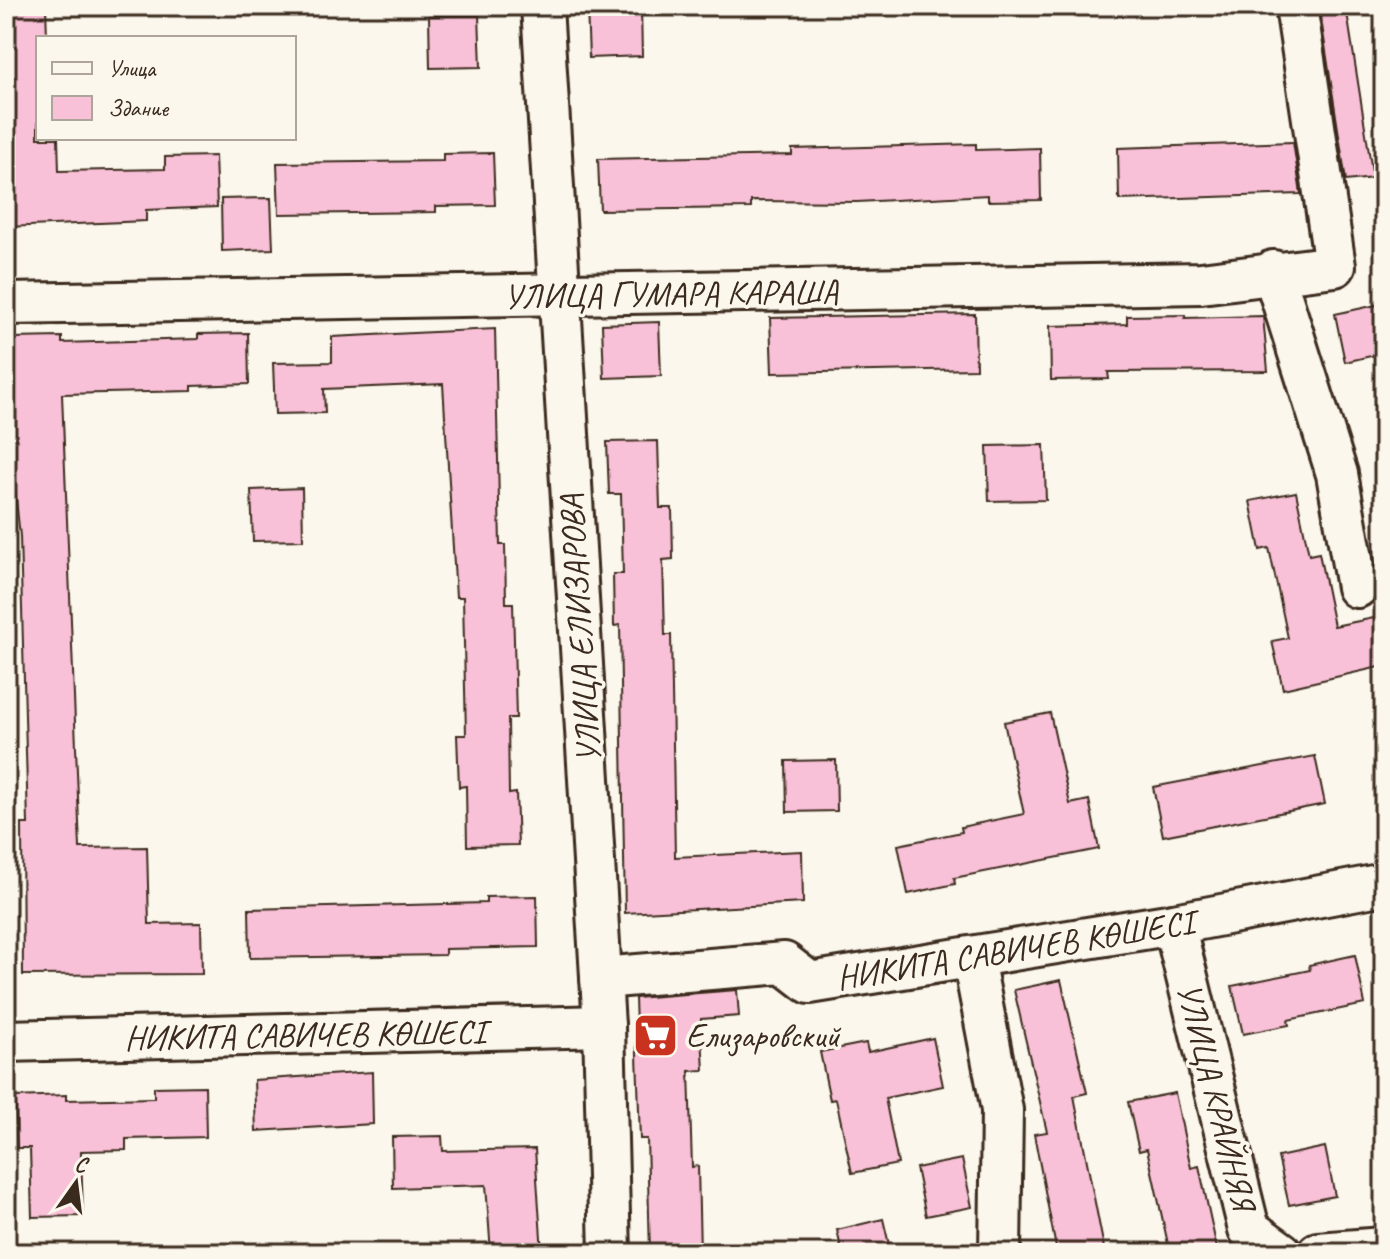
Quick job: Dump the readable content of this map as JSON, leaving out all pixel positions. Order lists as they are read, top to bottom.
{
  "streets": {
    "street": [
      "УЛИЦА ГУМАРА КАРАША",
      "УЛИЦА ЕЛИЗАРОВА",
      "НИКИТА САВИЧЕВ КӨШЕСІ",
      "УЛИЦА КРАЙНЯЯ"
    ]
  },
  "crossings": [
    ["УЛИЦА ГУМАРА КАРАША", "УЛИЦА ЕЛИЗАРОВА"],
    ["УЛИЦА ЕЛИЗАРОВА", "НИКИТА САВИЧЕВ КӨШЕСІ"],
    ["НИКИТА САВИЧЕВ КӨШЕСІ", "УЛИЦА КРАЙНЯЯ"]
  ],
  "places": {
    "supermarket": ["Елизаровский"]
  },
  "legend": ["Улица", "Здание"],
  "north": "top"
}
